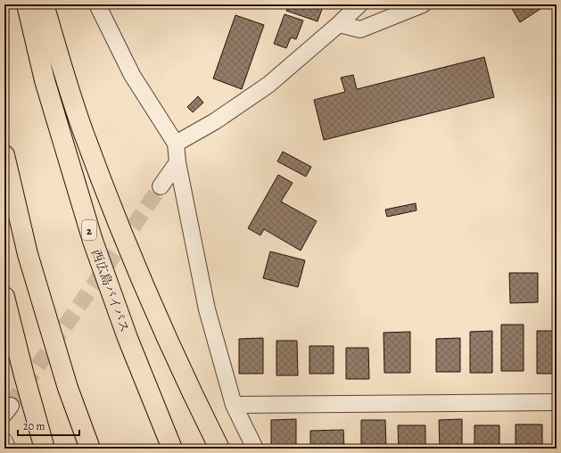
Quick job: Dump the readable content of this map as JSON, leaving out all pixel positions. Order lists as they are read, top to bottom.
{
  "streets": {
    "highway": ["2", "西広島バイパス"]
  },
  "scale_bar": "20 m"
}
